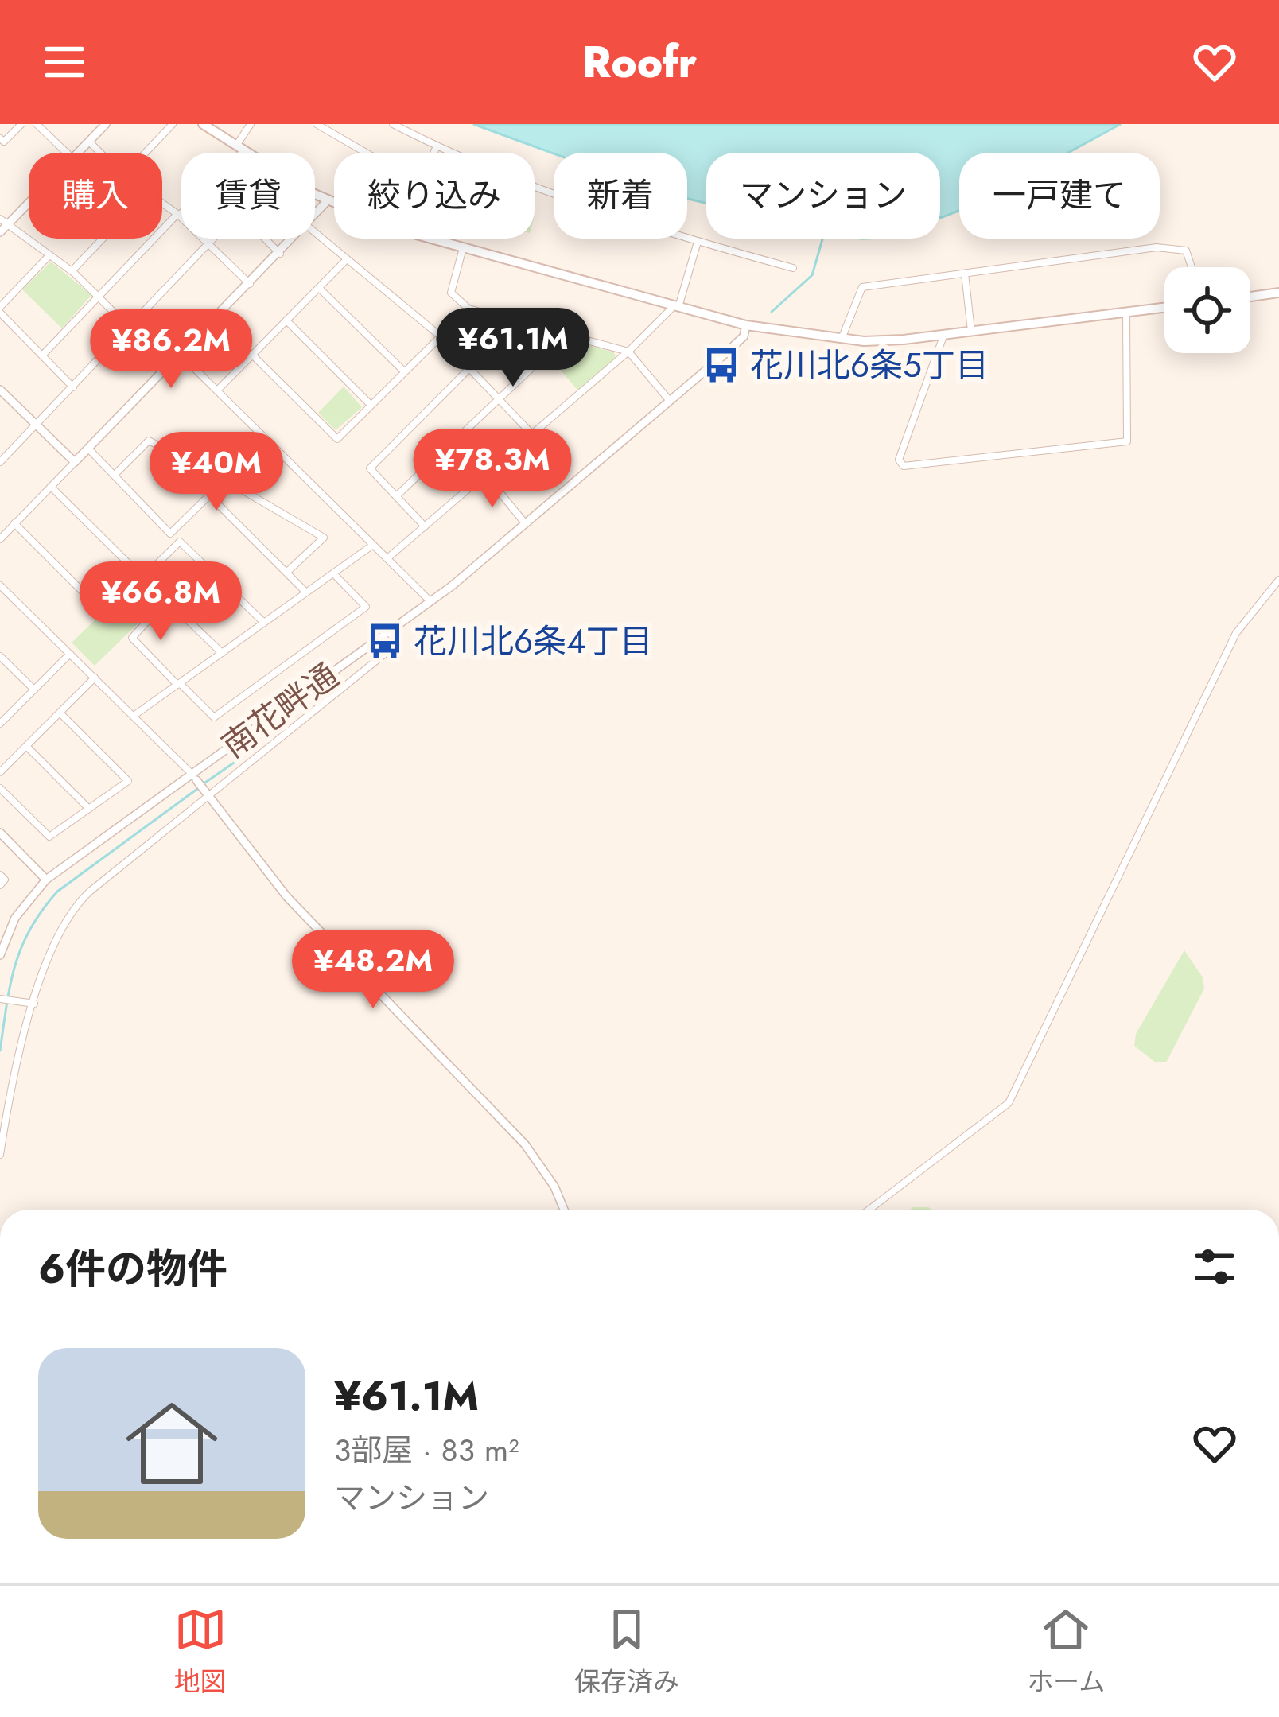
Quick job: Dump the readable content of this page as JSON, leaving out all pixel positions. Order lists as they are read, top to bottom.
{
  "streets": {
    "street": ["南花畔通"]
  },
  "places": {
    "bus stop": ["花川北6条5丁目", "花川北6条4丁目"]
  },
  "page": {
    "header": "Roofr",
    "chip": [
      "購入",
      "賃貸",
      "絞り込み",
      "新着",
      "マンション",
      "一戸建て"
    ],
    "price": [
      "¥61.1M",
      "¥86.2M",
      "¥78.3M",
      "¥40M",
      "¥66.8M",
      "¥48.2M"
    ],
    "heading": "6件の物件",
    "list": [
      {
        "name": "¥61.1M",
        "note": "3部屋 · 83 m² · マンション"
      }
    ],
    "tabs": ["地図", "保存済み", "ホーム"]
  }
}
